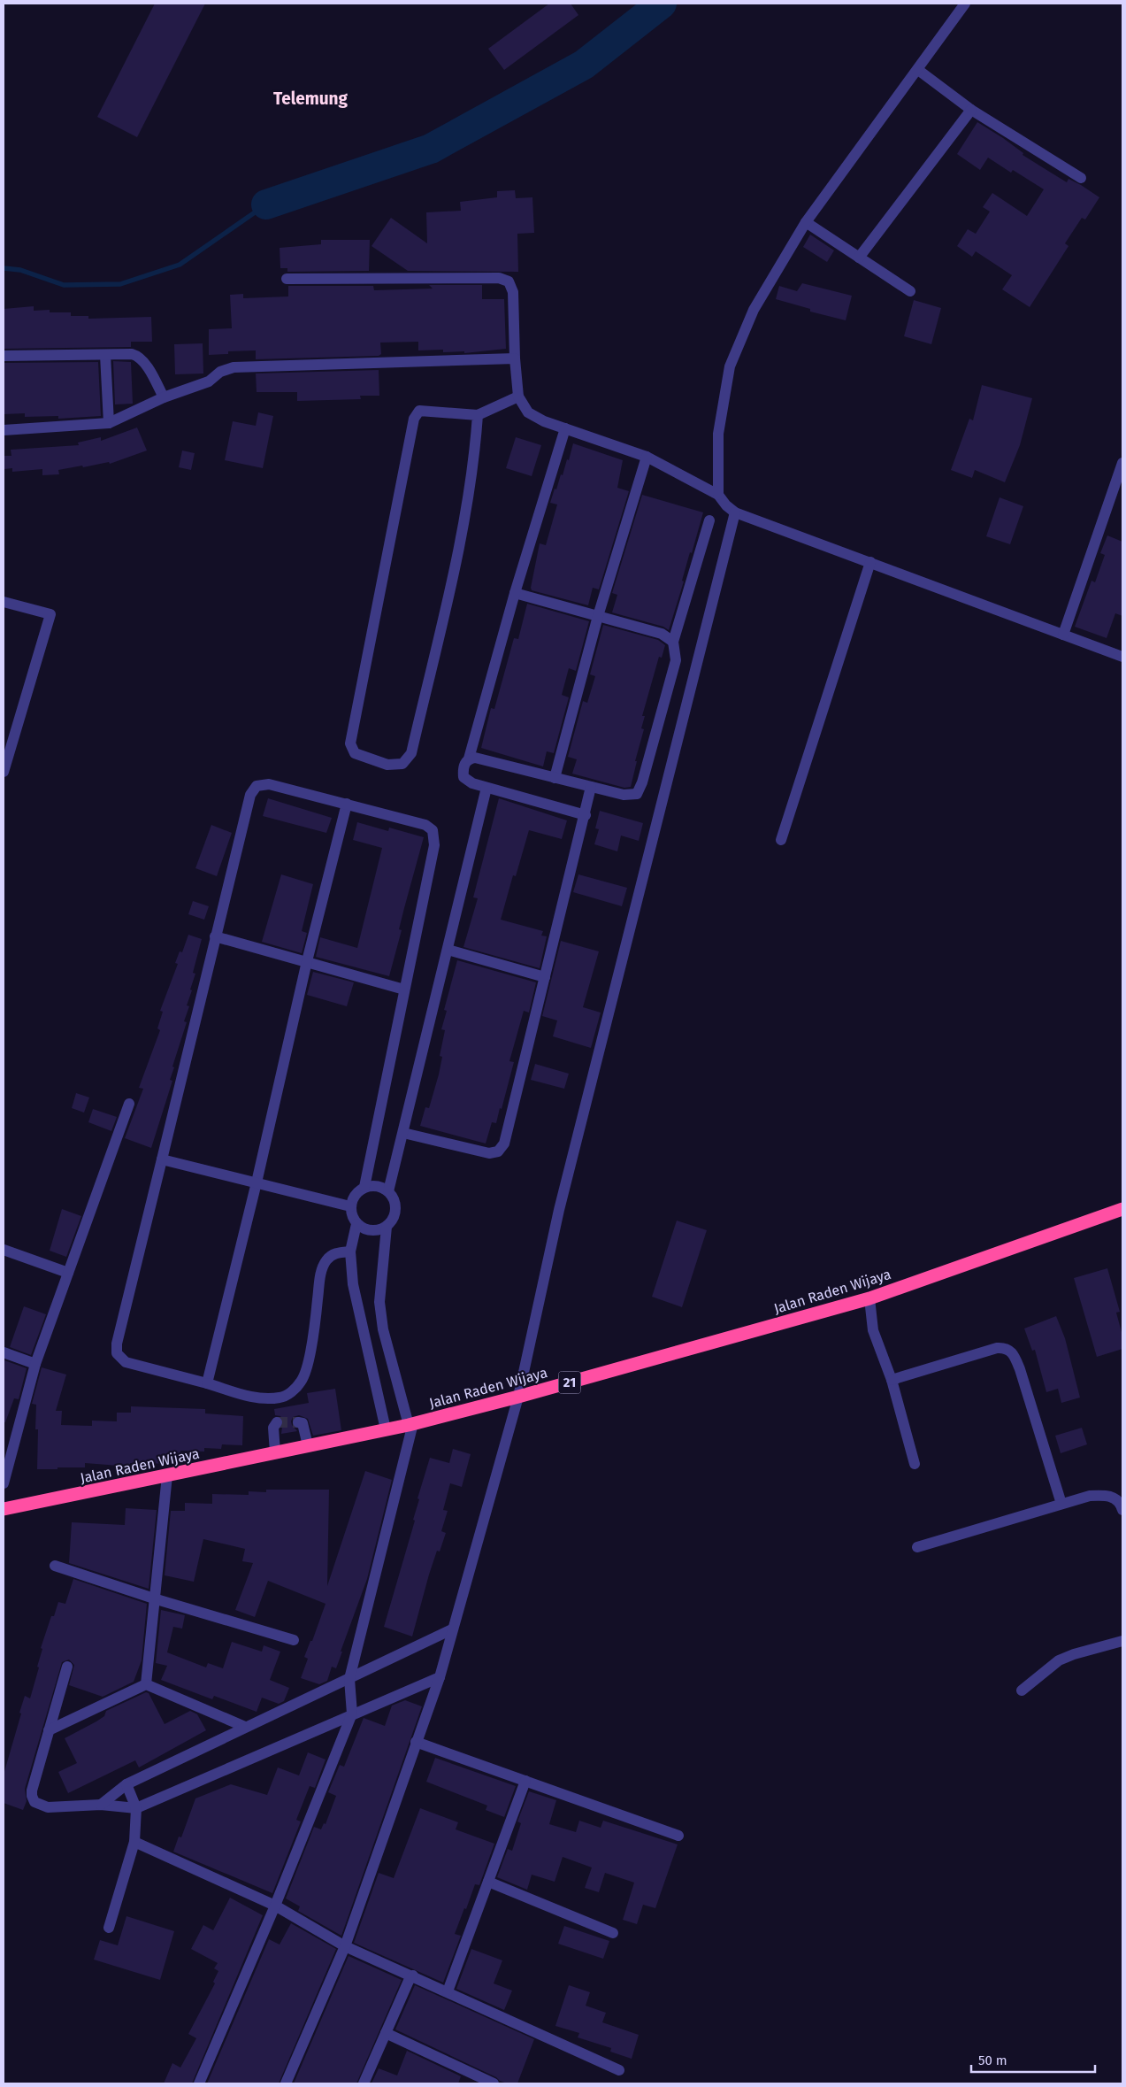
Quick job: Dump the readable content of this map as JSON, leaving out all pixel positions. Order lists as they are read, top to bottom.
{
  "streets": {
    "highway": ["Jalan Raden Wijaya", "21"]
  },
  "districts": ["Telemung"],
  "scale_bar": "50 m"
}
